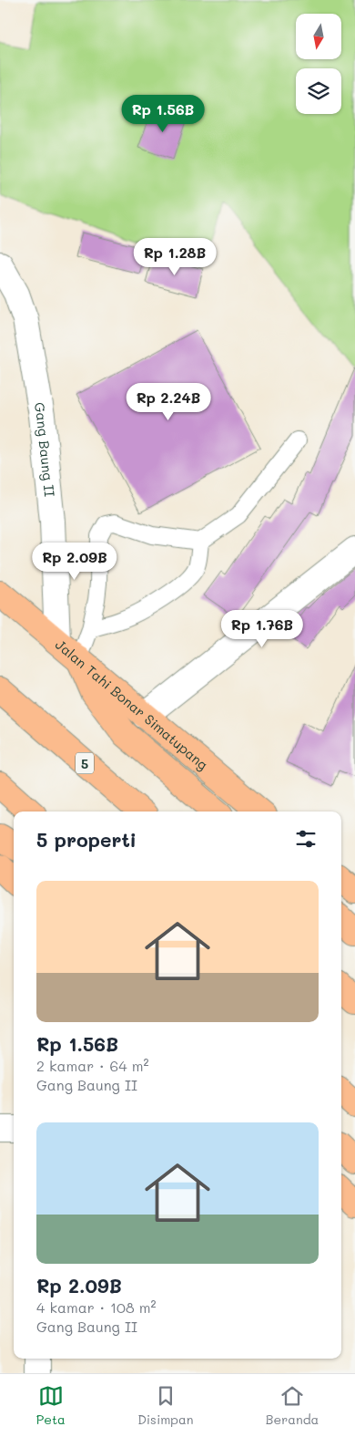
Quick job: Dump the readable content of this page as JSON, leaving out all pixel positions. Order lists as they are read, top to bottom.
{
  "streets": {
    "highway": ["Jalan Tahi Bonar Simatupang", "5"],
    "street": ["Gang Baung II"]
  },
  "crossings": [
    ["Gang Baung II", "Jalan Tahi Bonar Simatupang"]
  ],
  "north": "bottom",
  "page": {
    "price": [
      "Rp 1.56B",
      "Rp 1.28B",
      "Rp 2.24B",
      "Rp 2.09B",
      "Rp 1.76B"
    ],
    "heading": "5 properti",
    "list": [
      {
        "name": "Rp 1.56B",
        "note": "2 kamar · 64 m² · Gang Baung II"
      },
      {
        "name": "Rp 2.09B",
        "note": "4 kamar · 108 m² · Gang Baung II"
      }
    ],
    "tabs": ["Peta", "Disimpan", "Beranda"]
  }
}
